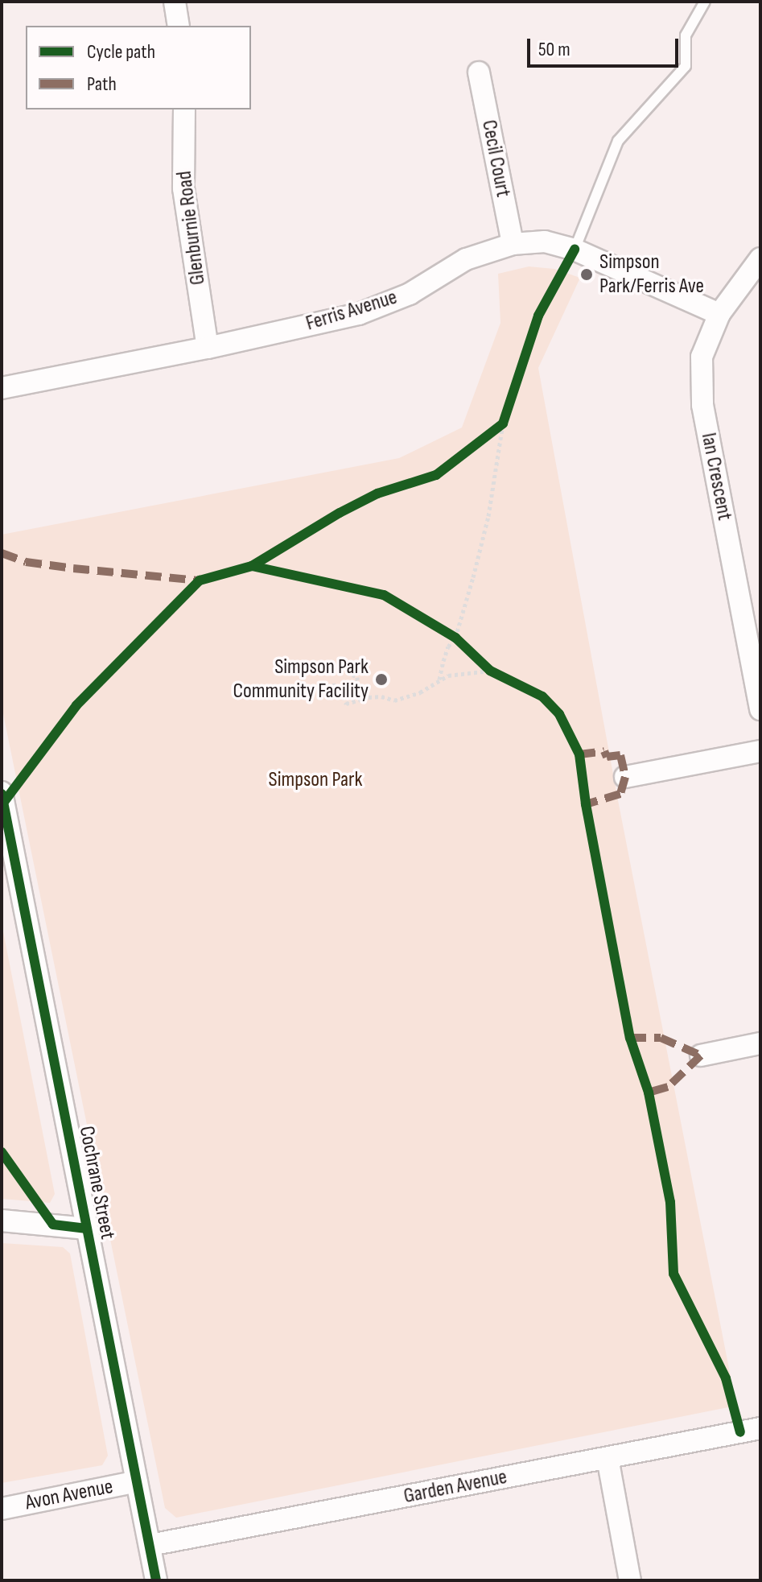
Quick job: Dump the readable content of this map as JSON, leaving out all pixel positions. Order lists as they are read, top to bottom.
{
  "streets": {
    "street": [
      "Cecil Court",
      "Glenburnie Road",
      "Ferris Avenue",
      "Ian Crescent",
      "Cochrane Street",
      "Garden Avenue",
      "Avon Avenue"
    ]
  },
  "crossings": [
    ["Cecil Court", "Ferris Avenue"],
    ["Glenburnie Road", "Ferris Avenue"],
    ["Ferris Avenue", "Ian Crescent"],
    ["Cochrane Street", "Garden Avenue"],
    ["Cochrane Street", "Avon Avenue"]
  ],
  "parks": ["Simpson Park"],
  "places": ["Simpson Park/Ferris Ave", "Simpson Park Community Facility"],
  "legend": ["Cycle path", "Path"],
  "scale_bar": "50 m"
}
